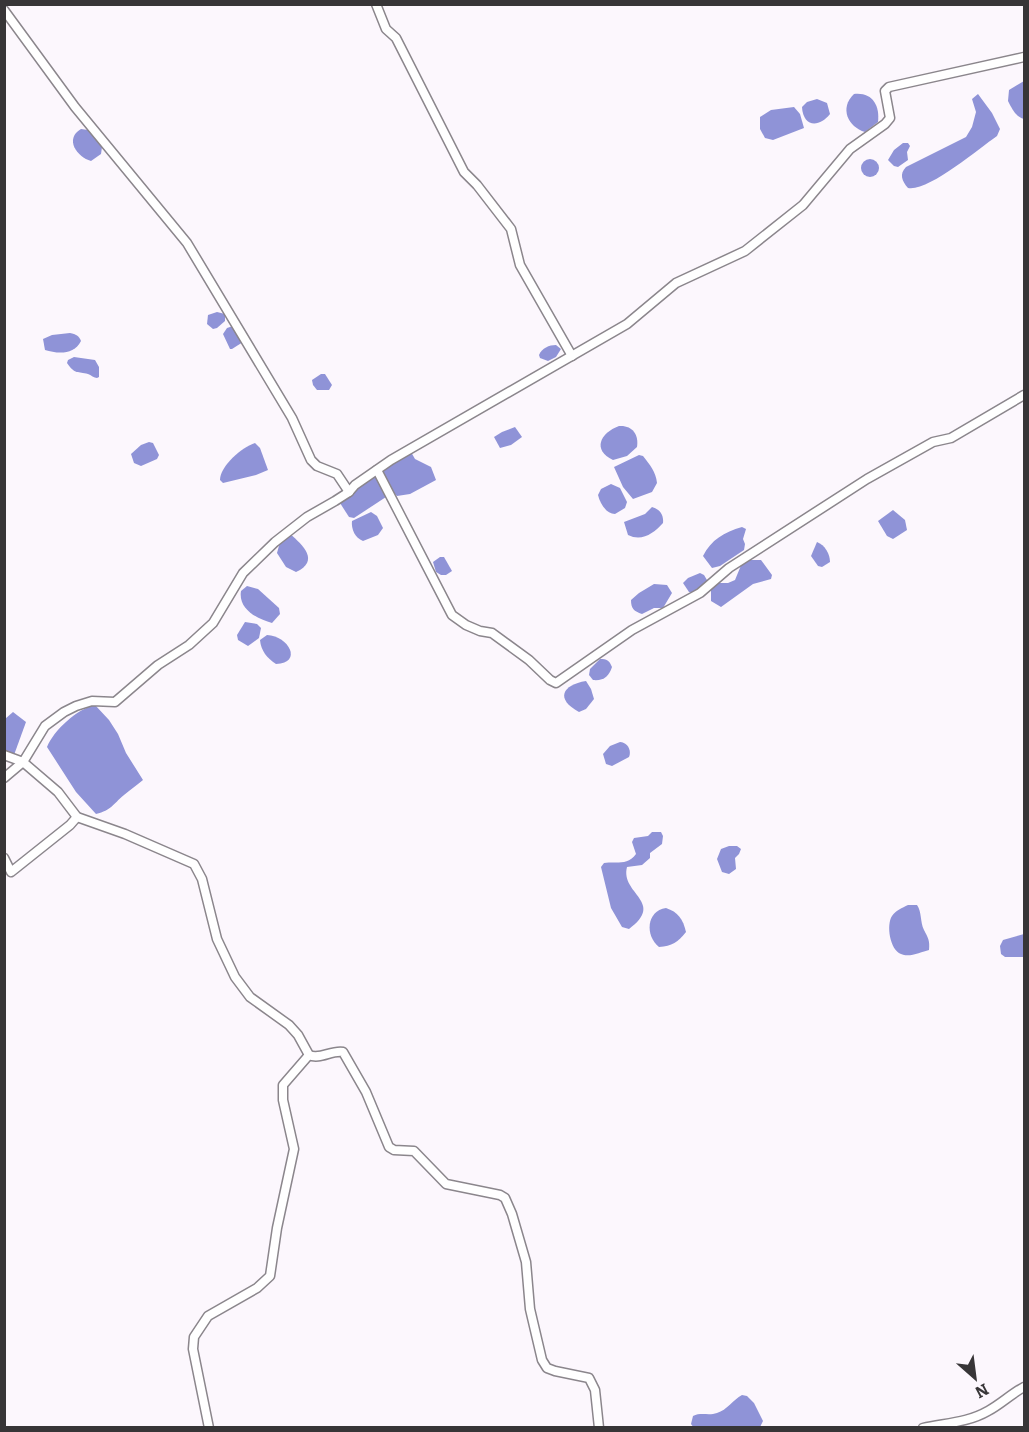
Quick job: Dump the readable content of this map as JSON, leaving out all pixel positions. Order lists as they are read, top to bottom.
{
  "north": "bottom right"
}
